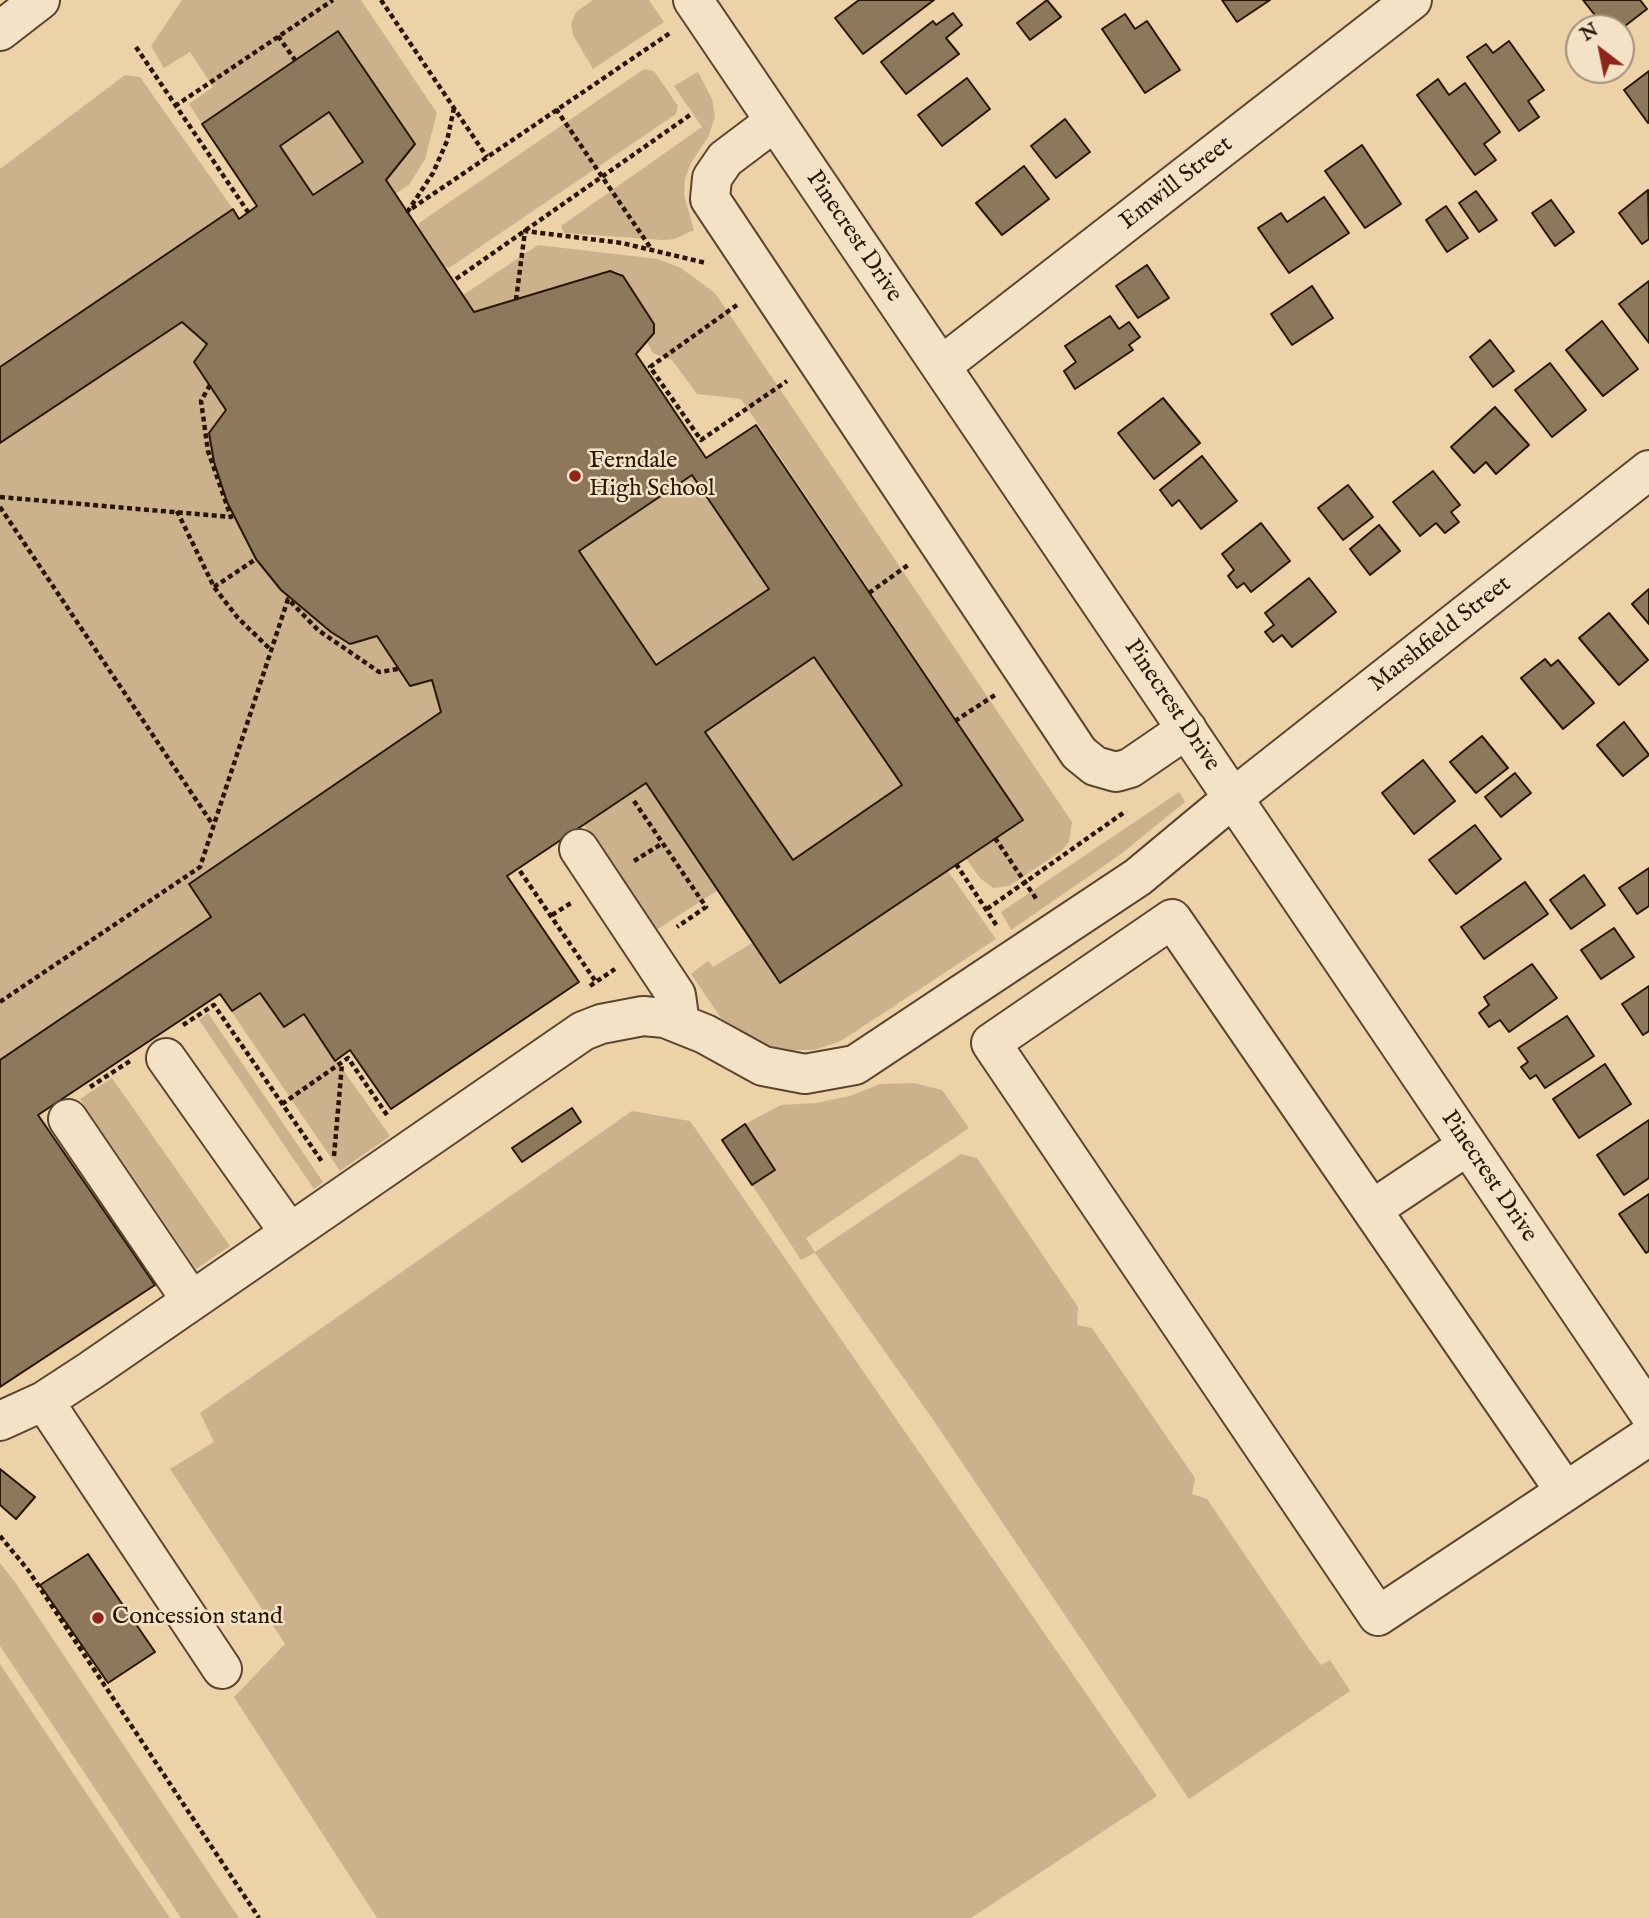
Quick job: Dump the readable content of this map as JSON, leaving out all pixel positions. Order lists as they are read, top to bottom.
{
  "streets": {
    "street": ["Emwill Street", "Pinecrest Drive", "Marshfield Street"]
  },
  "crossings": [
    ["Emwill Street", "Pinecrest Drive"],
    ["Pinecrest Drive", "Marshfield Street"]
  ],
  "places": ["Ferndale High School", "Concession stand"],
  "north": "top left"
}
